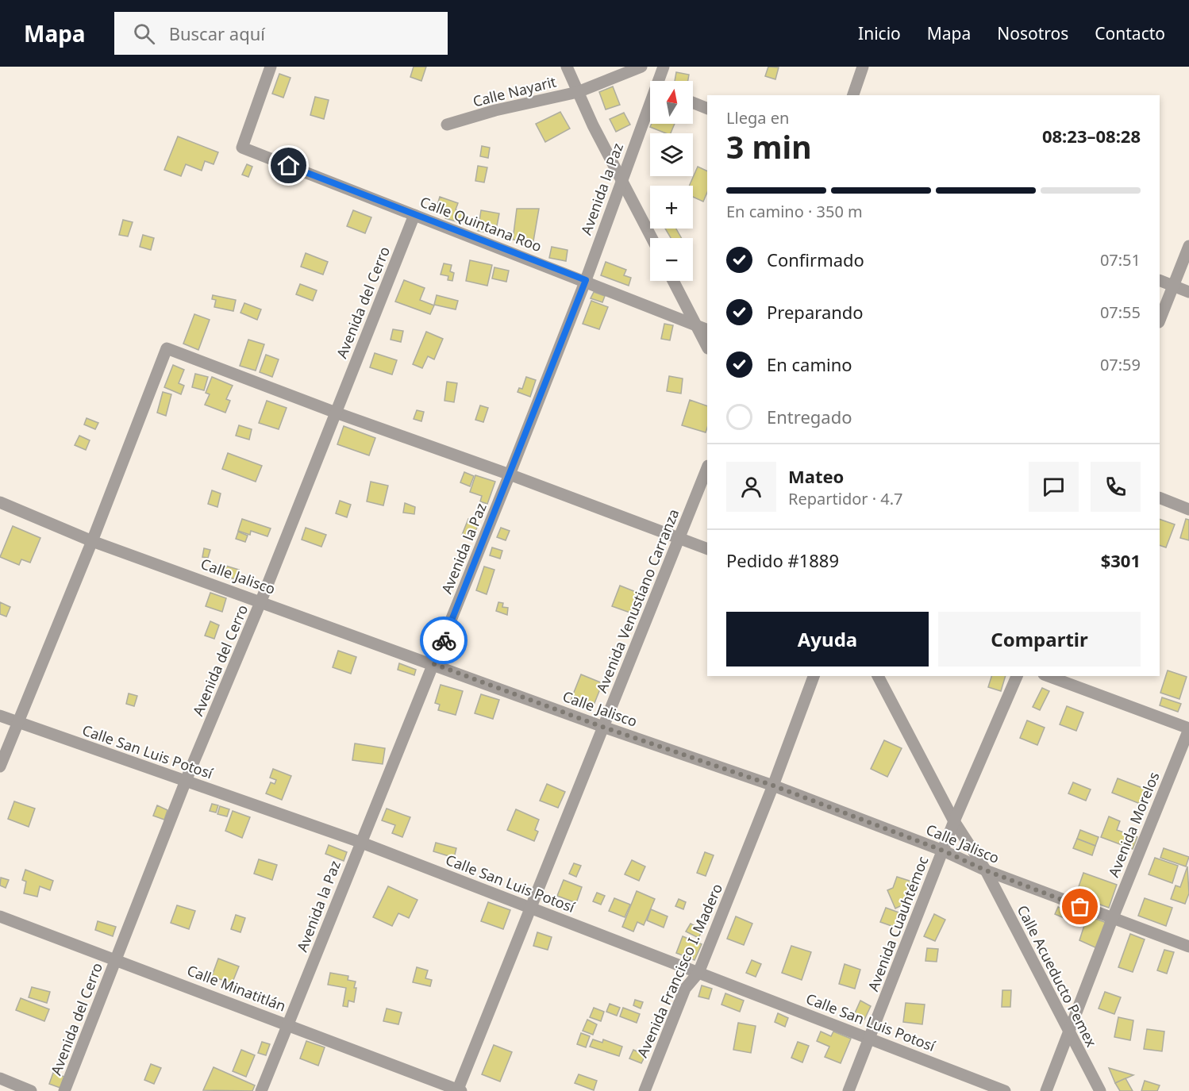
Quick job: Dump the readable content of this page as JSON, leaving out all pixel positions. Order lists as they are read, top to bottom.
{
  "streets": {
    "street": [
      "Calle Nayarit",
      "Avenida la Paz",
      "Calle Quintana Roo",
      "Avenida del Cerro",
      "Calle Jalisco",
      "Avenida Venustiano Carranza",
      "Calle San Luis Potosí",
      "Avenida Morelos",
      "Avenida Cuauhtémoc",
      "Avenida Francisco I. Madero",
      "Calle Acueducto Pemex",
      "Calle Minatitlán"
    ]
  },
  "crossings": [
    ["Avenida la Paz", "Calle Quintana Roo"],
    ["Avenida la Paz", "Calle Jalisco"],
    ["Avenida la Paz", "Calle San Luis Potosí"],
    ["Avenida la Paz", "Calle Minatitlán"],
    ["Calle Quintana Roo", "Avenida del Cerro"],
    ["Avenida del Cerro", "Calle Jalisco"],
    ["Avenida del Cerro", "Calle San Luis Potosí"],
    ["Avenida del Cerro", "Calle Minatitlán"],
    ["Calle Jalisco", "Avenida Venustiano Carranza"],
    ["Calle Jalisco", "Avenida Morelos"],
    ["Calle Jalisco", "Avenida Cuauhtémoc"],
    ["Calle Jalisco", "Avenida Francisco I. Madero"],
    ["Calle Jalisco", "Calle Acueducto Pemex"],
    ["Avenida Venustiano Carranza", "Calle San Luis Potosí"],
    ["Avenida Venustiano Carranza", "Calle Minatitlán"],
    ["Calle San Luis Potosí", "Avenida Cuauhtémoc"],
    ["Calle San Luis Potosí", "Avenida Francisco I. Madero"],
    ["Avenida Morelos", "Calle Acueducto Pemex"],
    ["Avenida Cuauhtémoc", "Calle Acueducto Pemex"]
  ],
  "north": "top",
  "page": {
    "header": "Mapa",
    "search": "Buscar aquí",
    "nav": [
      "Inicio",
      "Mapa",
      "Nosotros",
      "Contacto"
    ],
    "map_buttons": ["+", "−"],
    "heading": ["3 min", "Llega en", "08:23–08:28"],
    "panel": [
      "Mateo",
      "Repartidor · 4.7",
      "Pedido #1889",
      "$301"
    ],
    "bar": "En camino · 350 m",
    "list": [
      ["Confirmado", "07:51"],
      ["Preparando", "07:55"],
      ["En camino", "07:59"],
      "Entregado"
    ],
    "buttons": ["Ayuda", "Compartir"]
  }
}
